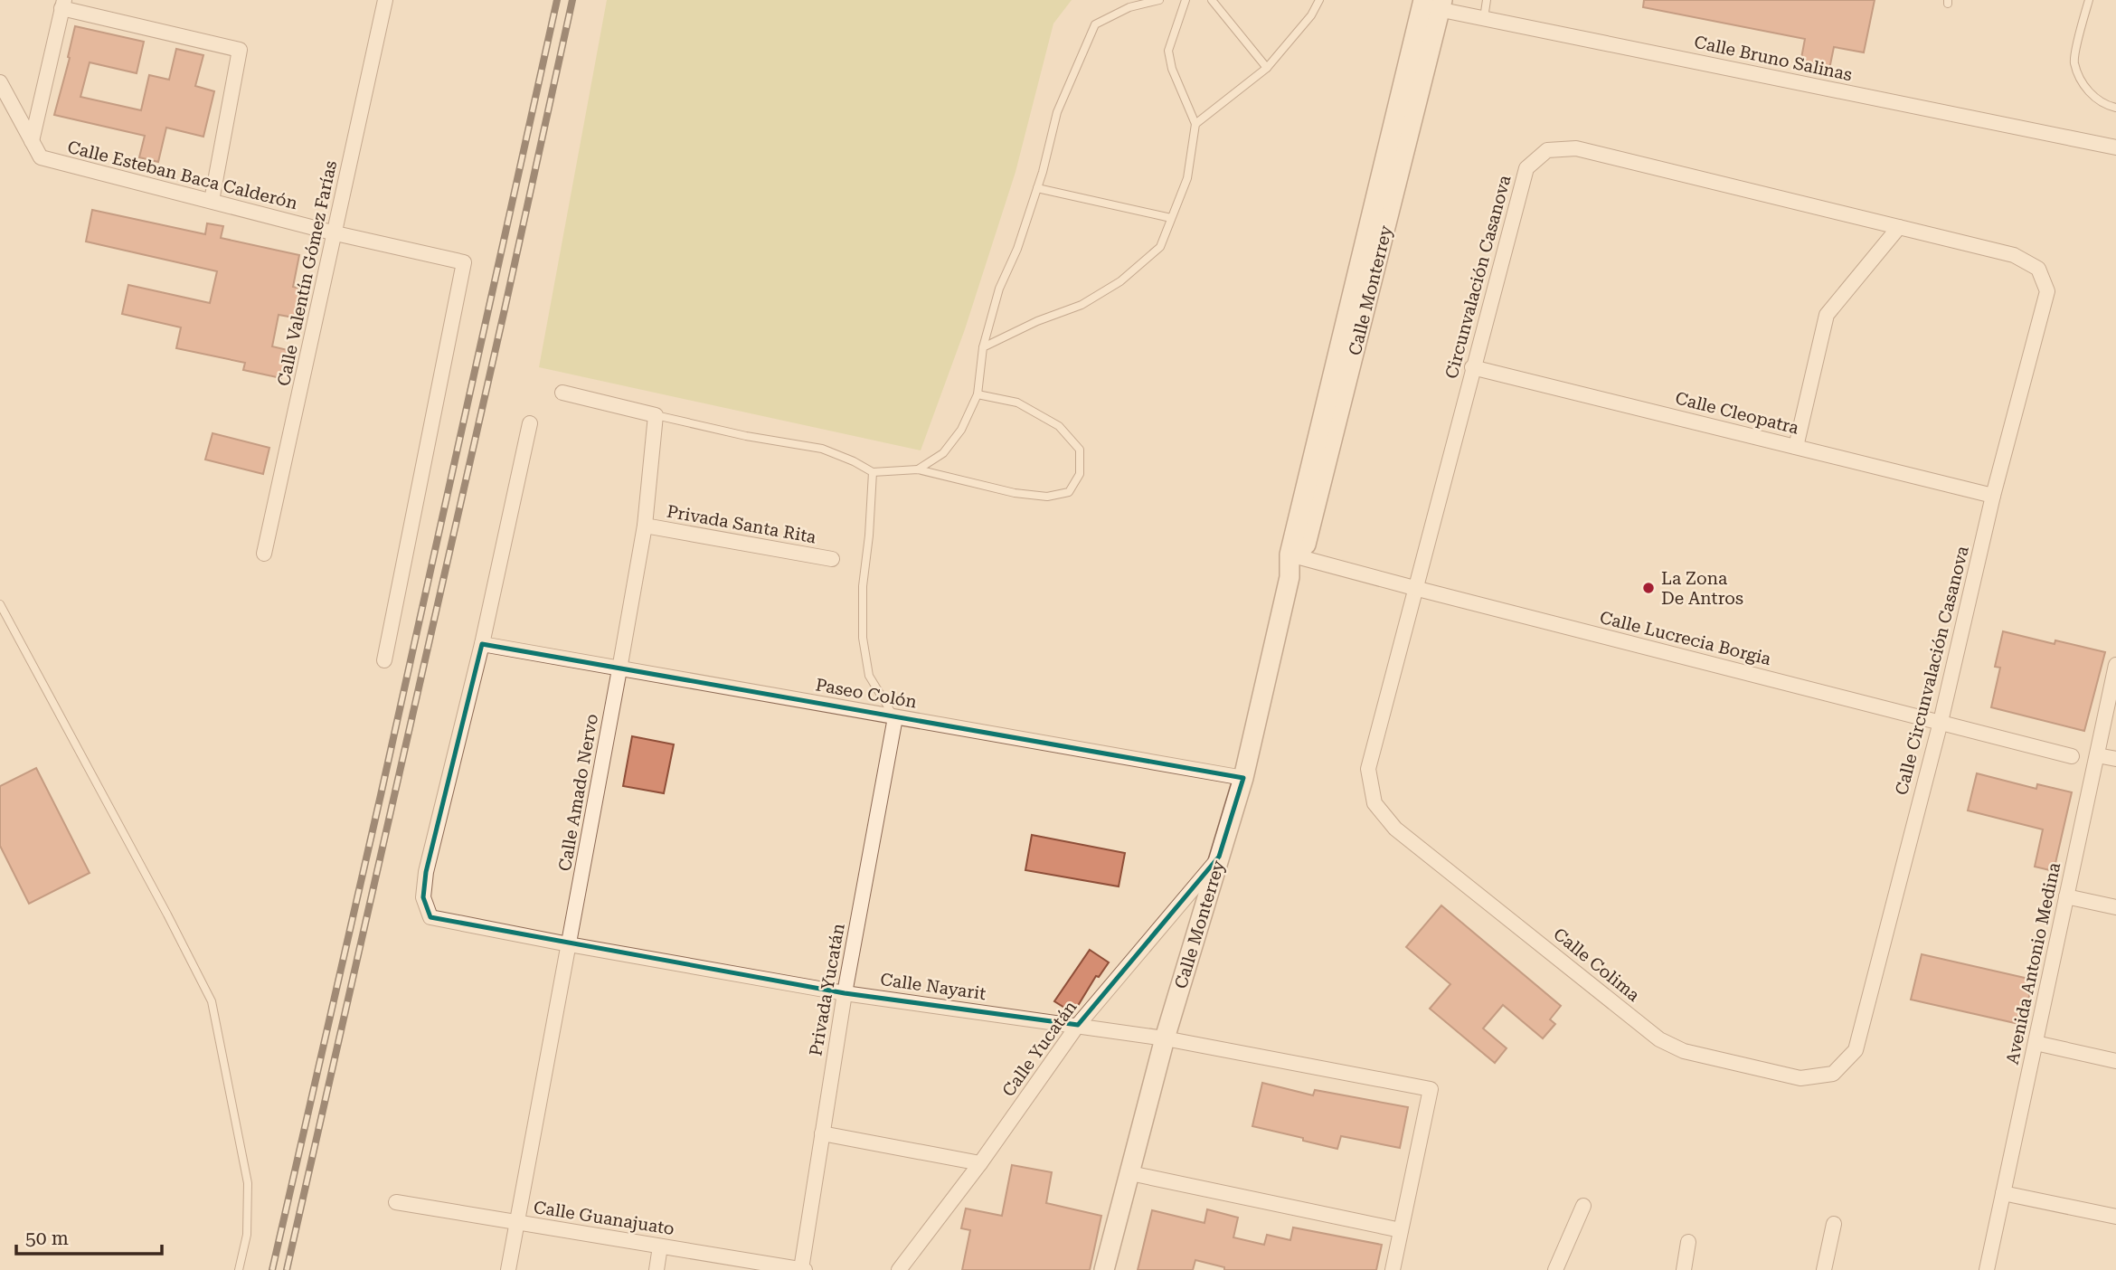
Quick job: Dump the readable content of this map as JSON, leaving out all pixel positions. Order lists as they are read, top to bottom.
{
  "streets": {
    "street": [
      "Calle Bruno Salinas",
      "Calle Esteban Baca Calderón",
      "Calle Valentín Gómez Farías",
      "Circunvalación Casanova",
      "Calle Monterrey",
      "Calle Cleopatra",
      "Privada Santa Rita",
      "Calle Lucrecia Borgia",
      "Calle Circunvalación Casanova",
      "Paseo Colón",
      "Calle Amado Nervo",
      "Avenida Antonio Medina",
      "Calle Colima",
      "Calle Nayarit",
      "Privada Yucatán",
      "Calle Yucatán",
      "Calle Guanajuato"
    ]
  },
  "crossings": [
    ["Calle Bruno Salinas", "Calle Monterrey"],
    ["Calle Esteban Baca Calderón", "Calle Valentín Gómez Farías"],
    ["Circunvalación Casanova", "Calle Cleopatra"],
    ["Circunvalación Casanova", "Calle Lucrecia Borgia"],
    ["Circunvalación Casanova", "Calle Circunvalación Casanova"],
    ["Circunvalación Casanova", "Calle Colima"],
    ["Calle Monterrey", "Calle Lucrecia Borgia"],
    ["Calle Monterrey", "Paseo Colón"],
    ["Calle Monterrey", "Calle Nayarit"],
    ["Calle Monterrey", "Calle Yucatán"],
    ["Calle Cleopatra", "Calle Circunvalación Casanova"],
    ["Privada Santa Rita", "Calle Amado Nervo"],
    ["Calle Lucrecia Borgia", "Calle Circunvalación Casanova"],
    ["Calle Circunvalación Casanova", "Calle Colima"],
    ["Paseo Colón", "Calle Amado Nervo"],
    ["Paseo Colón", "Calle Nayarit"],
    ["Paseo Colón", "Privada Yucatán"],
    ["Calle Amado Nervo", "Calle Nayarit"],
    ["Calle Amado Nervo", "Calle Guanajuato"],
    ["Calle Nayarit", "Privada Yucatán"],
    ["Calle Nayarit", "Calle Yucatán"],
    ["Privada Yucatán", "Calle Guanajuato"]
  ],
  "places": ["La Zona De Antros"],
  "scale_bar": "50 m"
}
